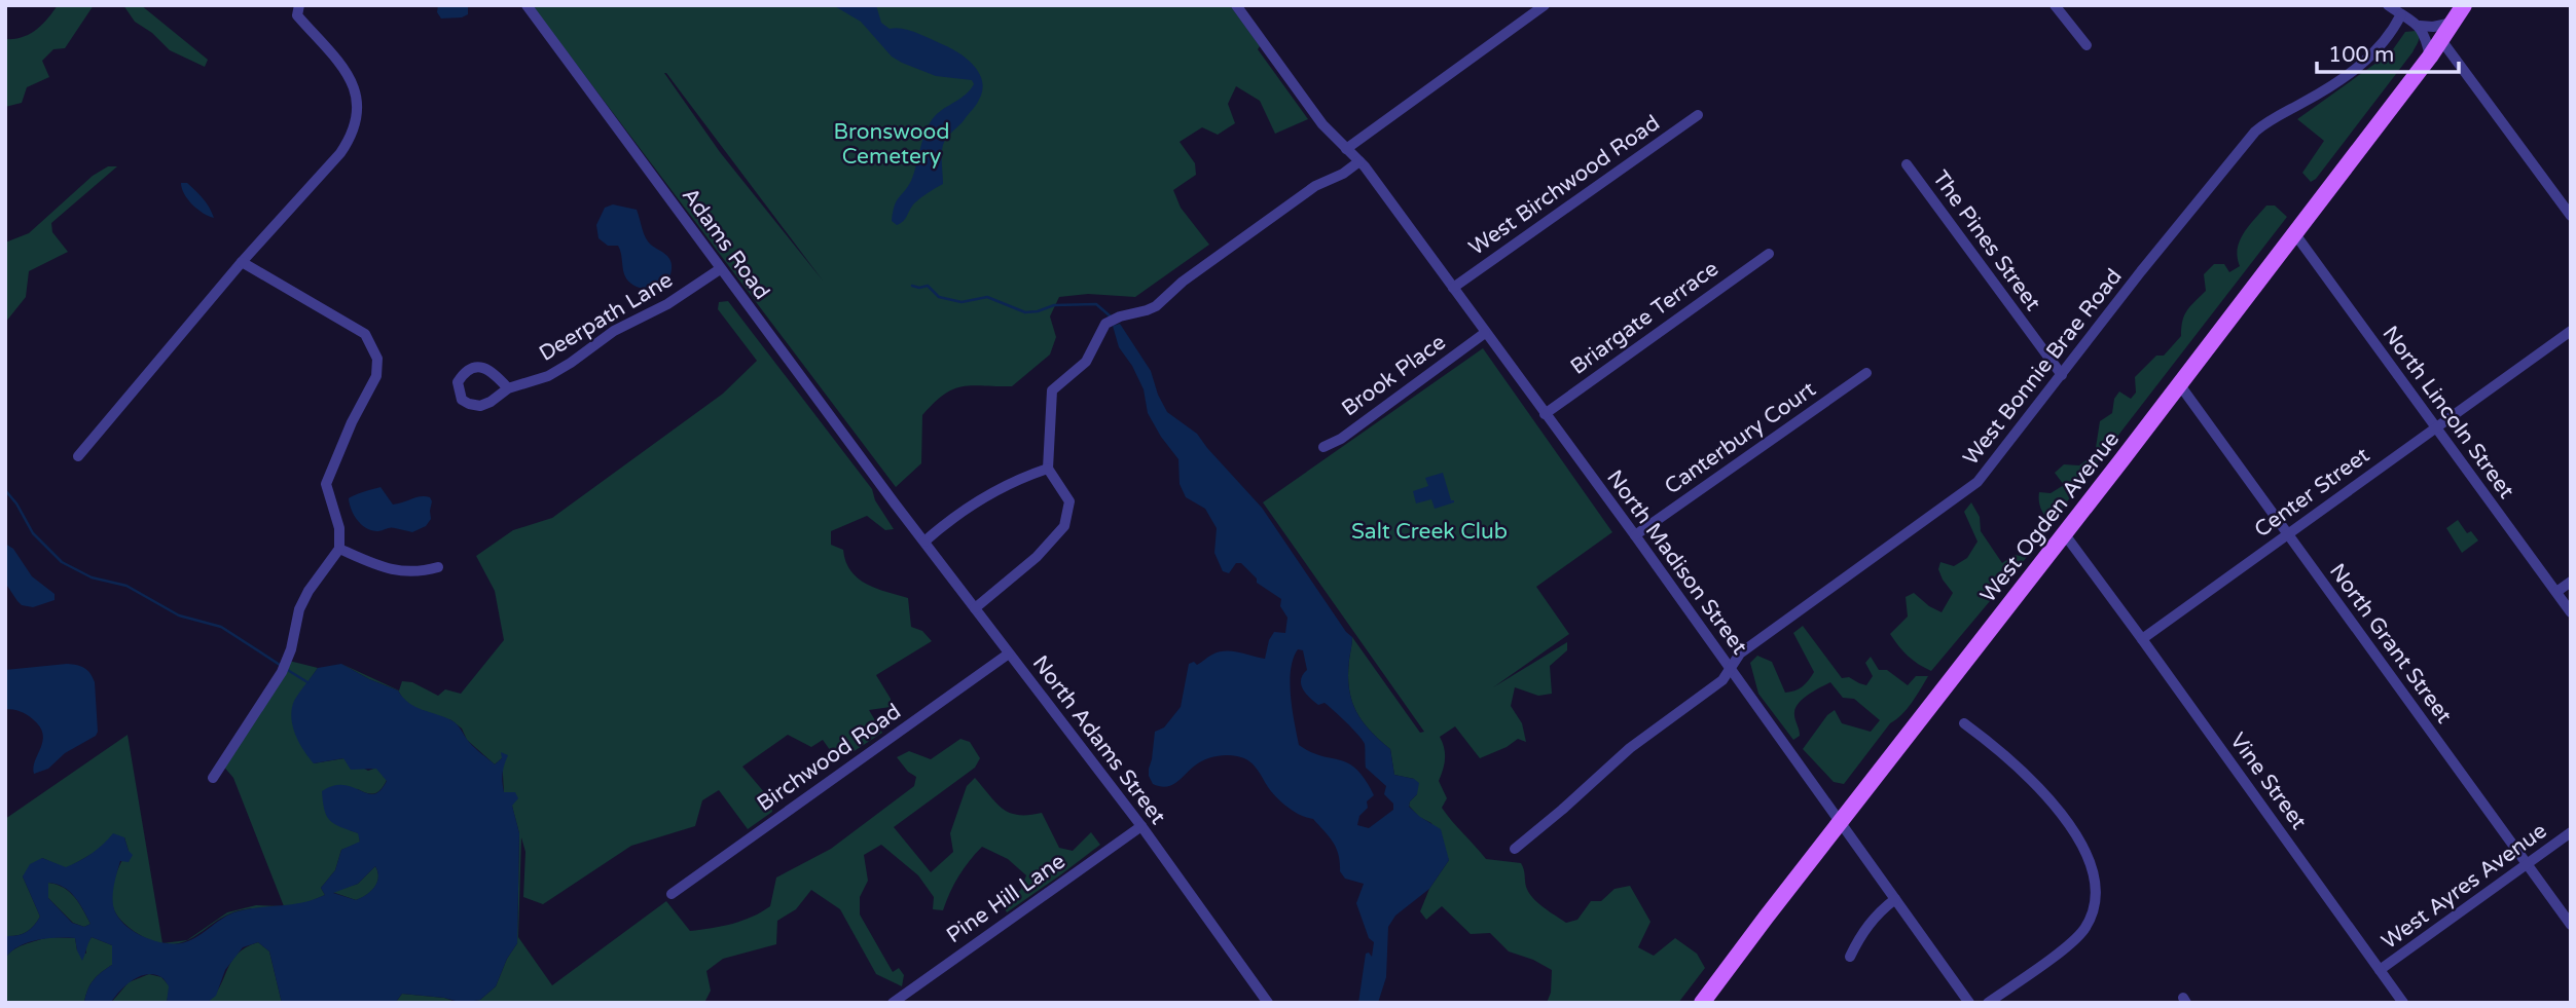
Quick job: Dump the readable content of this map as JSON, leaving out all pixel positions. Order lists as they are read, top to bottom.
{
  "streets": {
    "main road": ["West Ogden Avenue"],
    "street": [
      "West Birchwood Road",
      "The Pines Street",
      "Adams Road",
      "Deerpath Lane",
      "Briargate Terrace",
      "West Bonnie Brae Road",
      "Brook Place",
      "North Lincoln Street",
      "Canterbury Court",
      "Center Street",
      "North Madison Street",
      "North Grant Street",
      "North Adams Street",
      "Birchwood Road",
      "Vine Street",
      "West Ayres Avenue",
      "Pine Hill Lane"
    ]
  },
  "crossings": [
    ["West Birchwood Road", "North Madison Street"],
    ["The Pines Street", "West Bonnie Brae Road"],
    ["Adams Road", "Deerpath Lane"],
    ["Adams Road", "North Adams Street"],
    ["Briargate Terrace", "North Madison Street"],
    ["West Bonnie Brae Road", "North Madison Street"],
    ["Brook Place", "North Madison Street"],
    ["North Lincoln Street", "Center Street"],
    ["North Lincoln Street", "West Ogden Avenue"],
    ["Canterbury Court", "North Madison Street"],
    ["Center Street", "North Grant Street"],
    ["Center Street", "Vine Street"],
    ["West Ogden Avenue", "North Madison Street"],
    ["West Ogden Avenue", "North Grant Street"],
    ["North Grant Street", "West Ayres Avenue"],
    ["North Adams Street", "Birchwood Road"],
    ["North Adams Street", "Pine Hill Lane"],
    ["Vine Street", "West Ayres Avenue"]
  ],
  "parks": ["Bronswood Cemetery", "Salt Creek Club"],
  "scale_bar": "100 m"
}
